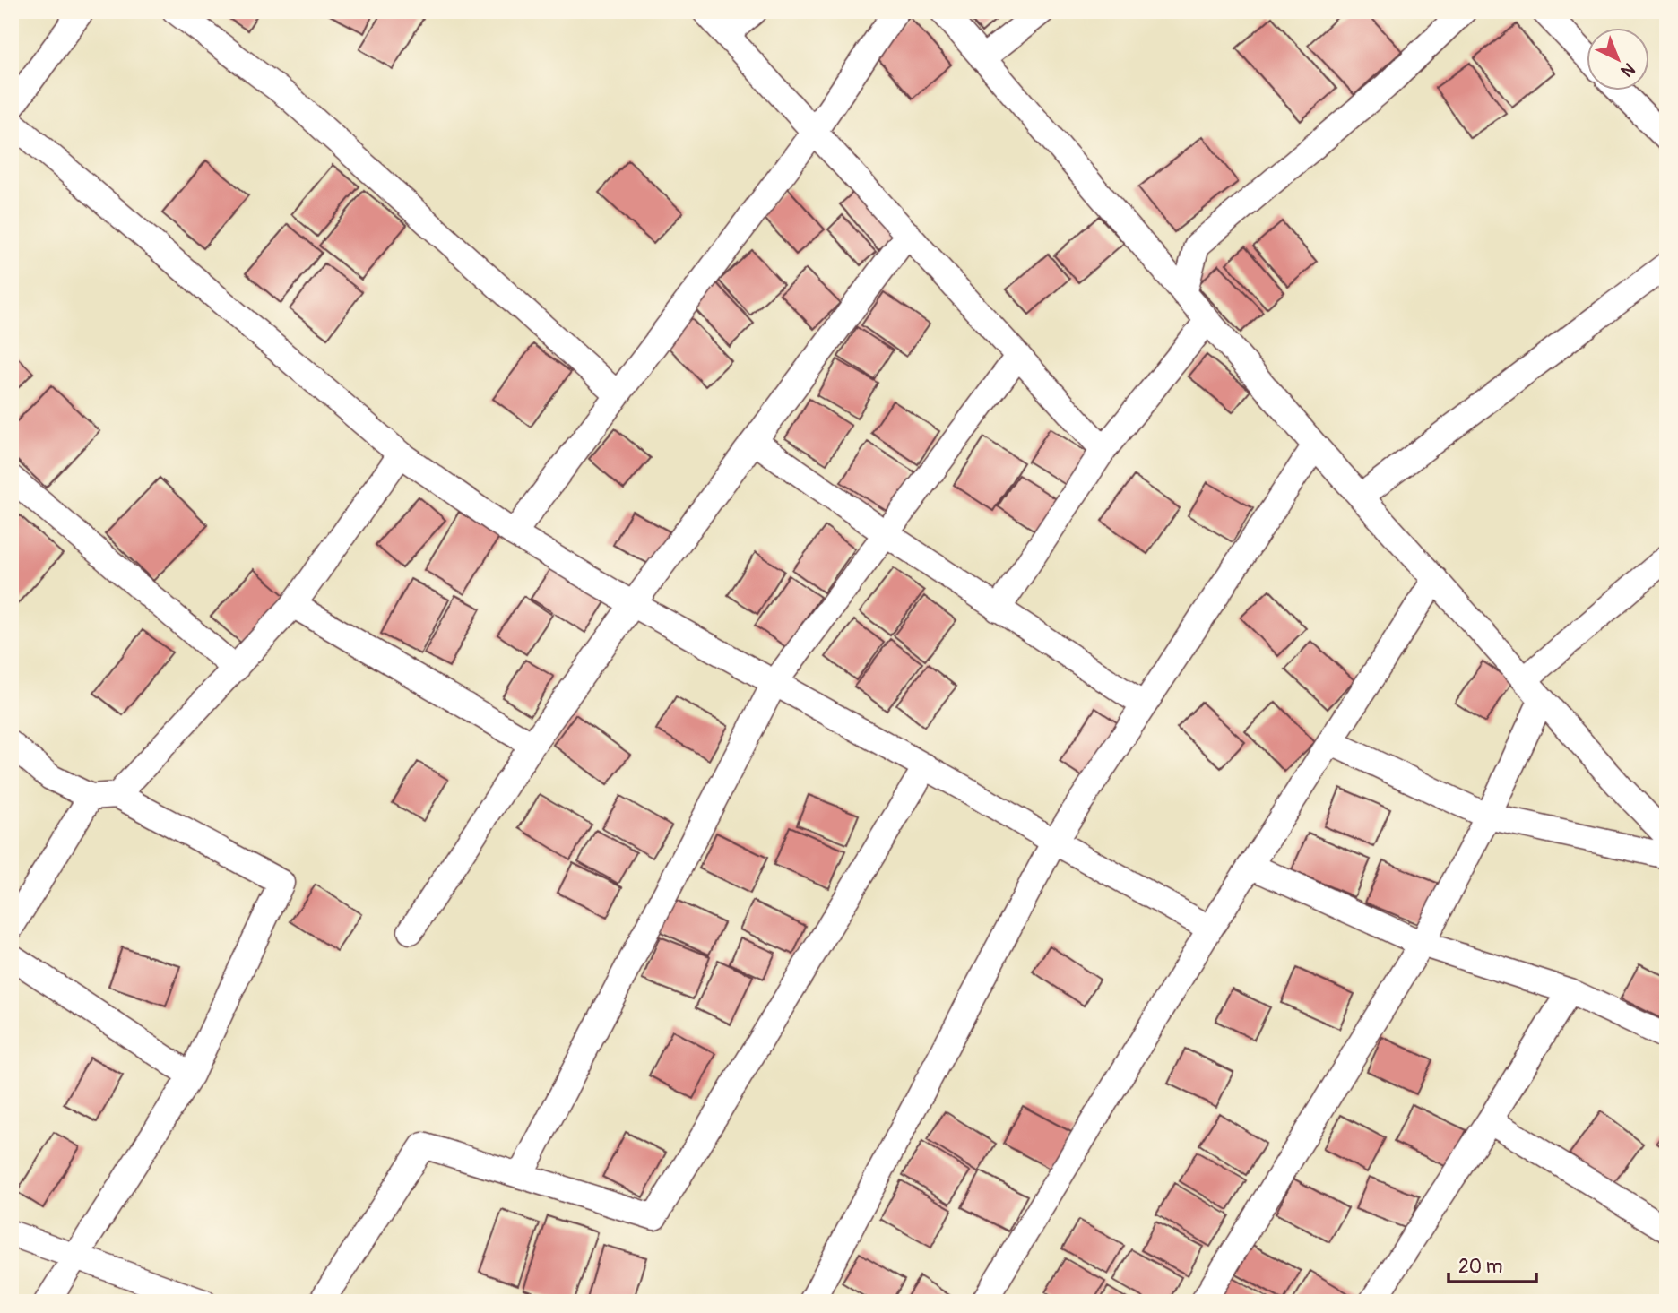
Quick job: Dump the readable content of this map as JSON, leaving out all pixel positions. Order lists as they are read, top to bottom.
{
  "scale_bar": "20 m",
  "north": "bottom right"
}
